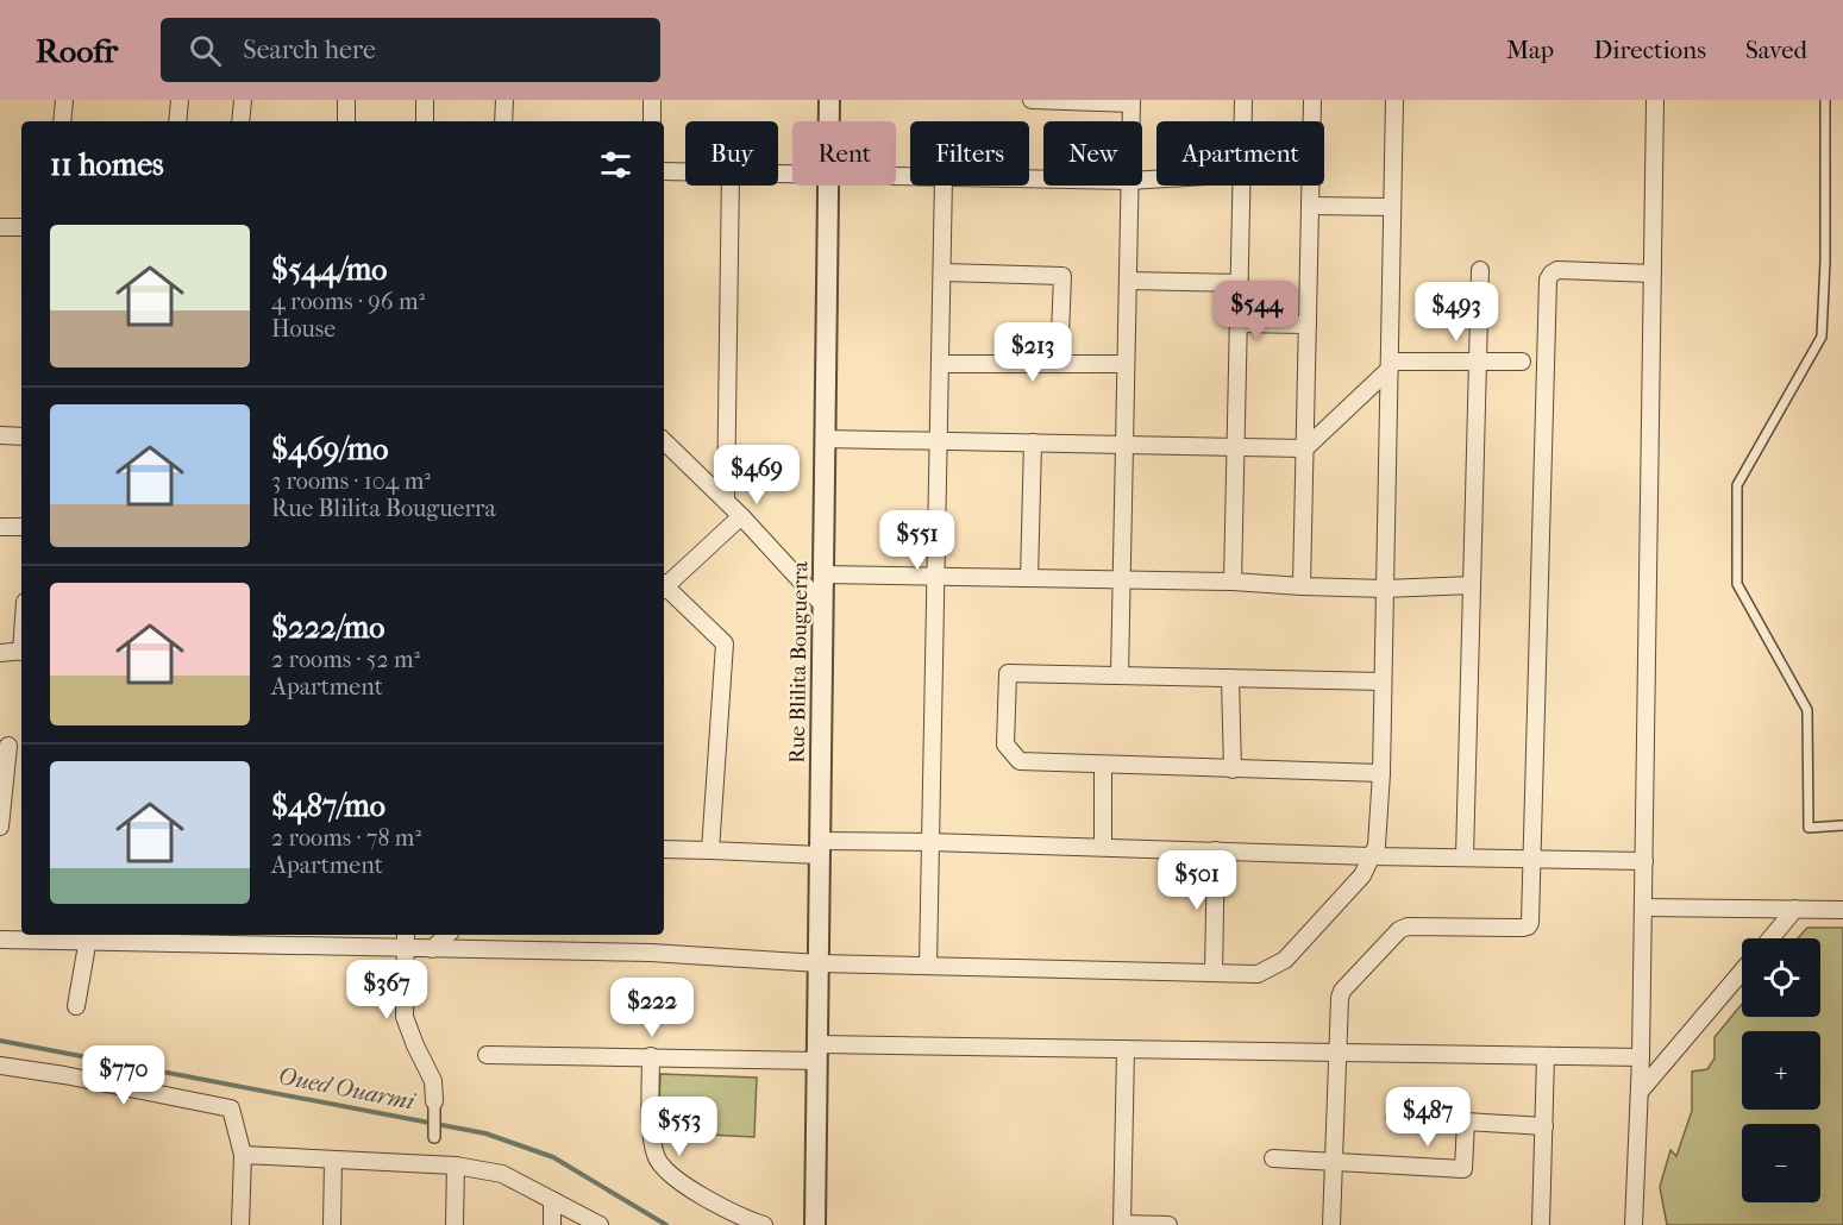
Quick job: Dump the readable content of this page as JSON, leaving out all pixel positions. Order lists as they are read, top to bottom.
{
  "streets": {
    "street": ["Rue Blilita Bouguerra"]
  },
  "water": ["Oued Ouarmi"],
  "page": {
    "header": "Roofr",
    "search": "Search here",
    "nav": ["Map", "Directions", "Saved"],
    "chip": [
      "Buy",
      "Rent",
      "Filters",
      "New",
      "Apartment"
    ],
    "heading": "11 homes",
    "list": [
      {
        "name": "$544/mo",
        "note": "4 rooms · 96 m² · House"
      },
      {
        "name": "$469/mo",
        "note": "3 rooms · 104 m² · Rue Blilita Bouguerra"
      },
      {
        "name": "$222/mo",
        "note": "2 rooms · 52 m² · Apartment"
      },
      {
        "name": "$487/mo",
        "note": "2 rooms · 78 m² · Apartment"
      }
    ],
    "price": [
      "$544",
      "$493",
      "$213",
      "$469",
      "$551",
      "$501",
      "$367",
      "$222",
      "$770",
      "$487",
      "$553"
    ],
    "map_buttons": ["+", "−"]
  }
}
